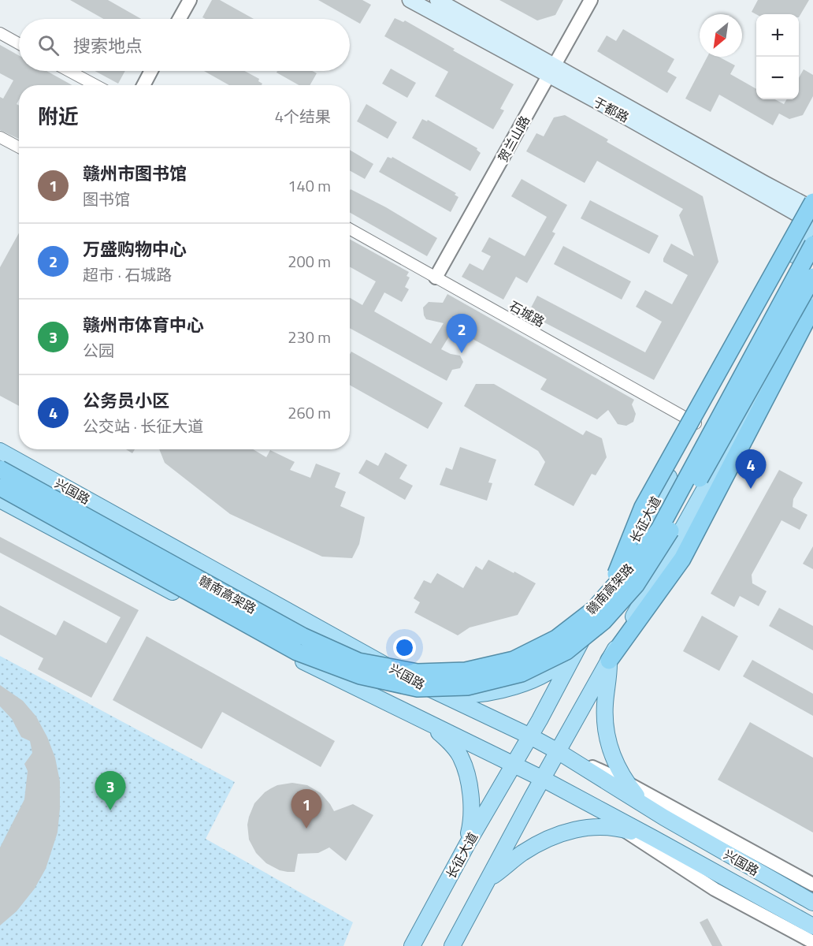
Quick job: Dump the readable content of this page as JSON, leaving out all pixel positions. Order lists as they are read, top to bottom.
{
  "streets": {
    "highway": ["赣南高架路"],
    "main road": ["于都路", "兴国路", "长征大道"],
    "street": ["贺兰山路", "石城路"]
  },
  "crossings": [
    ["于都路", "贺兰山路"],
    ["于都路", "长征大道"],
    ["贺兰山路", "石城路"],
    ["石城路", "长征大道"],
    ["兴国路", "长征大道"]
  ],
  "north": "bottom left",
  "page": {
    "map_buttons": ["+", "−"],
    "search": "搜索地点",
    "heading": ["附近", "4个结果"],
    "list": [
      {
        "mark": "1",
        "name": "赣州市图书馆",
        "note": "图书馆",
        "value": "140 m"
      },
      {
        "mark": "2",
        "name": "万盛购物中心",
        "note": "超市 · 石城路",
        "value": "200 m"
      },
      {
        "mark": "3",
        "name": "赣州市体育中心",
        "note": "公园",
        "value": "230 m"
      },
      {
        "mark": "4",
        "name": "公务员小区",
        "note": "公交站 · 长征大道",
        "value": "260 m"
      }
    ],
    "pins": [
      "2",
      "4",
      "3",
      "1"
    ]
  }
}
